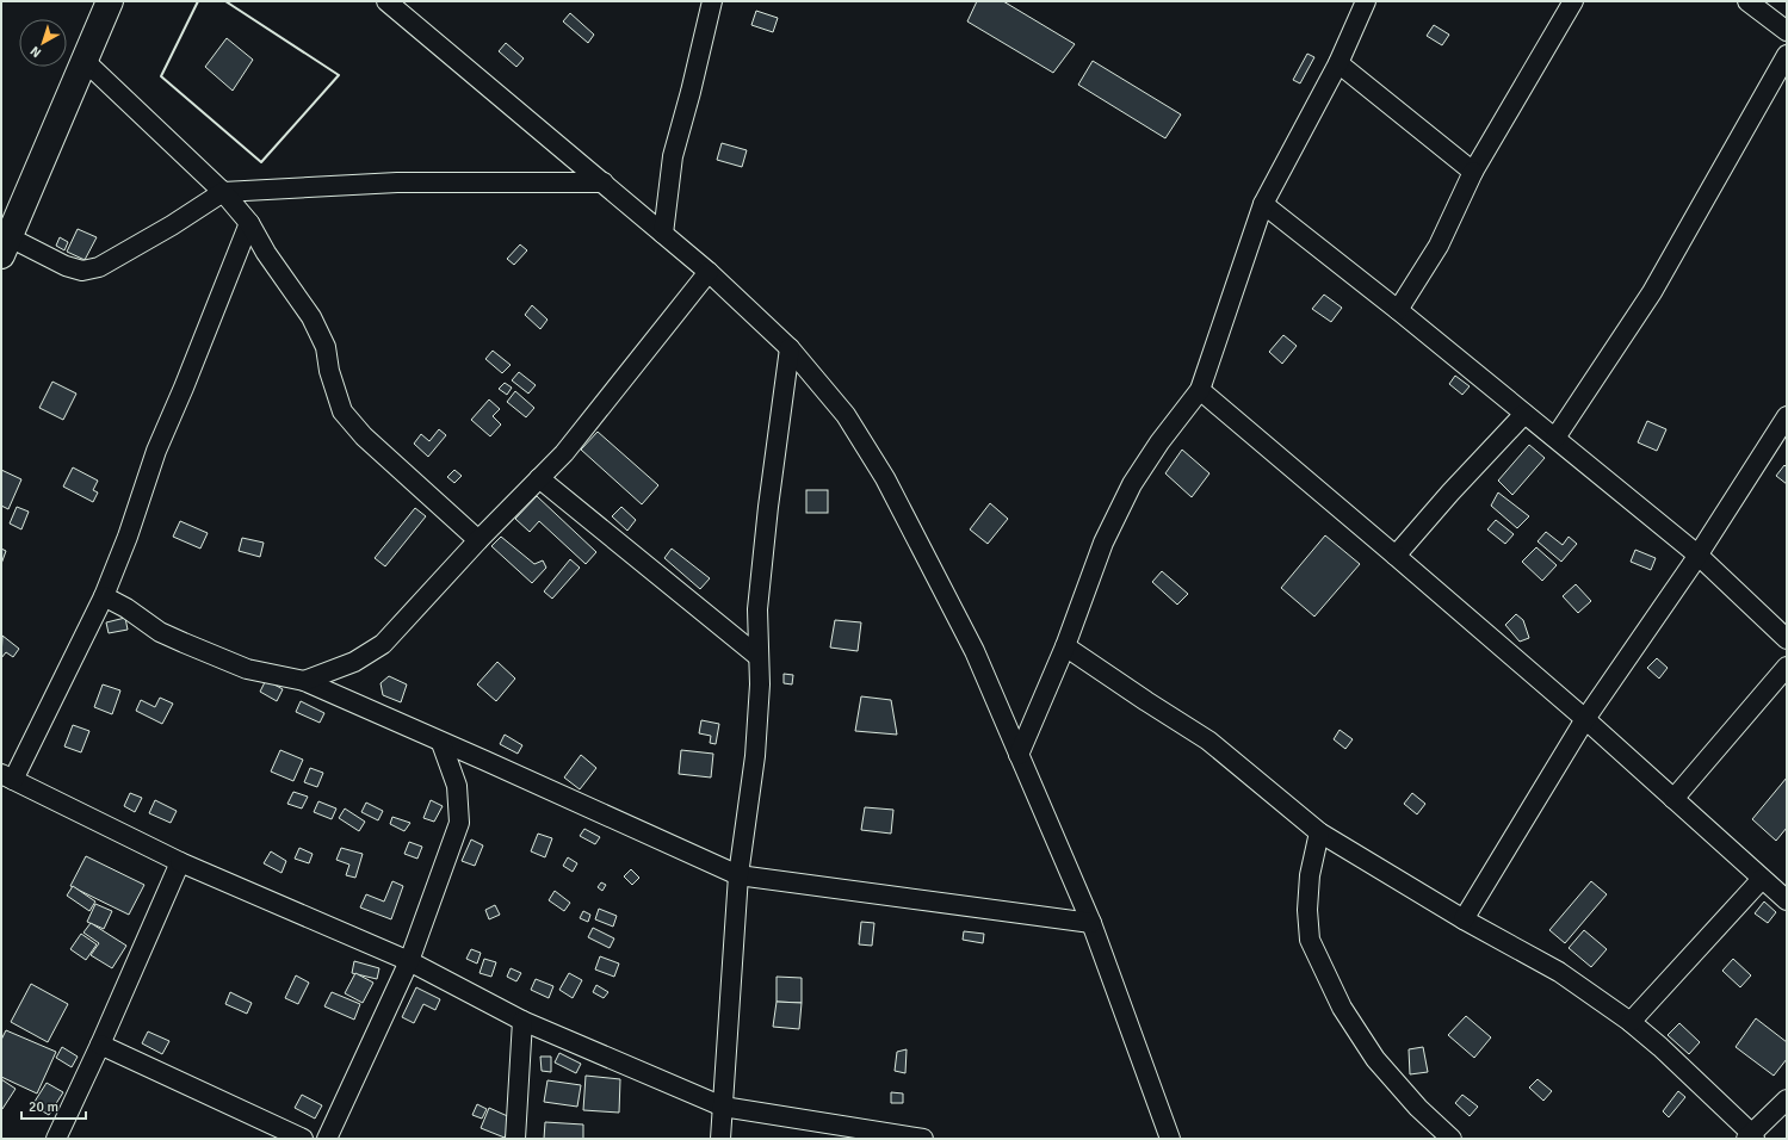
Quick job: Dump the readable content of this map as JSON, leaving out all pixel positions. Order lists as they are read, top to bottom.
{
  "scale_bar": "20 m",
  "north": "bottom left"
}
